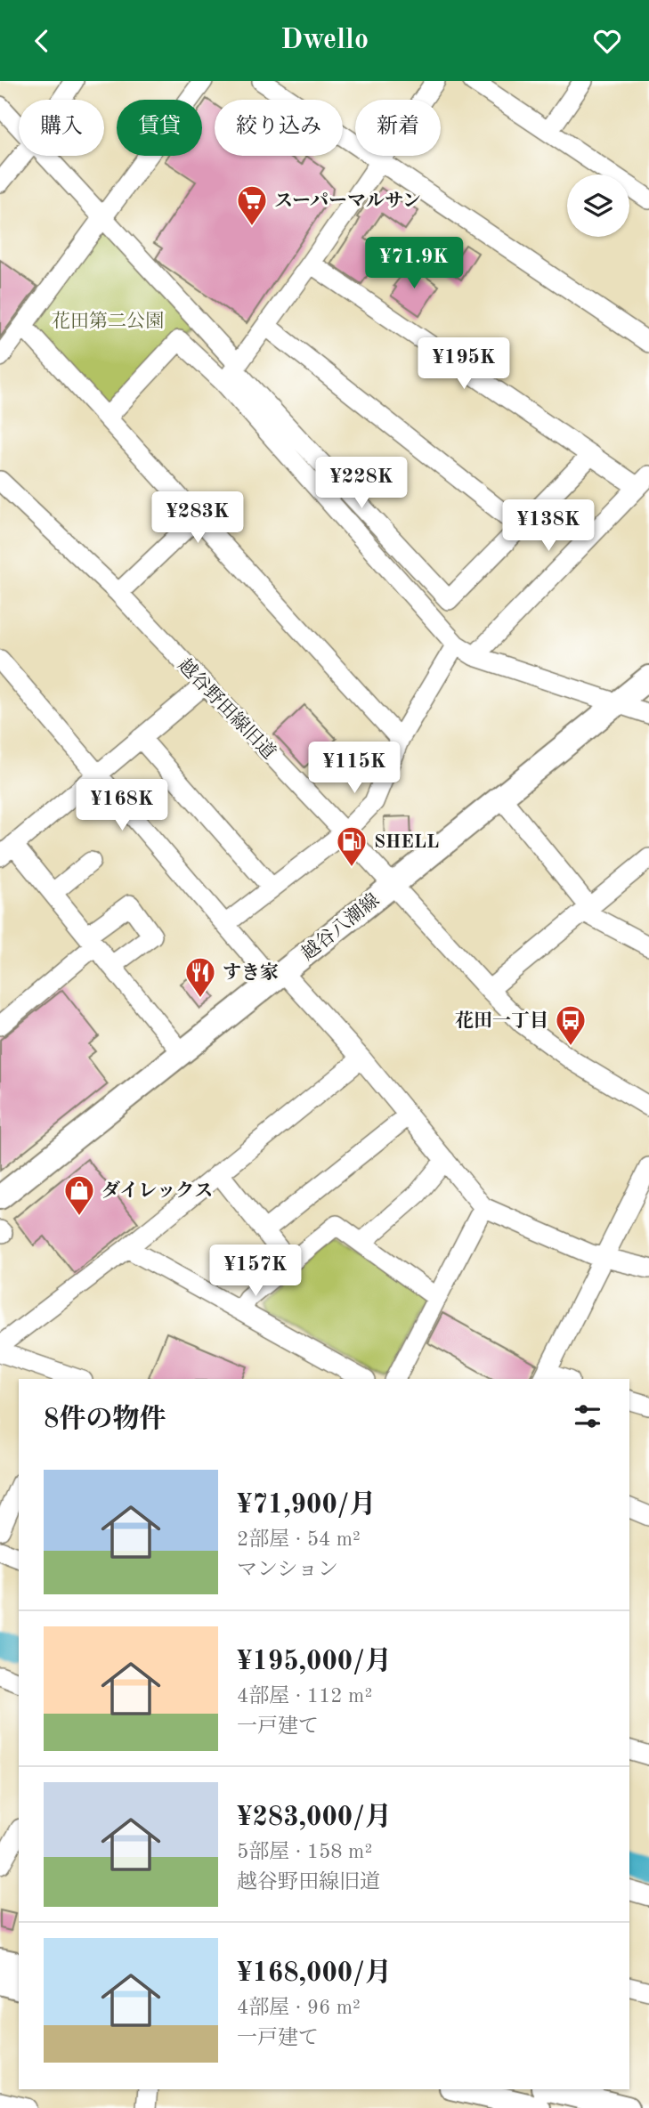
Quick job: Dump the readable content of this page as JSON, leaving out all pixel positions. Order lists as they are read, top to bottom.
{
  "streets": {
    "main road": ["越谷八潮線"],
    "street": ["越谷野田線旧道"]
  },
  "crossings": [
    ["越谷野田線旧道", "越谷八潮線"]
  ],
  "parks": ["花田第二公園"],
  "places": {
    "supermarket": ["スーパーマルサン"],
    "fuel station": ["SHELL"],
    "restaurant": ["すき家"],
    "bus stop": ["花田一丁目"],
    "shop": ["ダイレックス"]
  },
  "page": {
    "header": "Dwello",
    "chip": [
      "購入",
      "賃貸",
      "絞り込み",
      "新着"
    ],
    "price": [
      "¥71.9K",
      "¥195K",
      "¥228K",
      "¥283K",
      "¥138K",
      "¥115K",
      "¥168K",
      "¥157K"
    ],
    "heading": "8件の物件",
    "list": [
      {
        "name": "¥71,900/月",
        "note": "2部屋 · 54 m² · マンション"
      },
      {
        "name": "¥195,000/月",
        "note": "4部屋 · 112 m² · 一戸建て"
      },
      {
        "name": "¥283,000/月",
        "note": "5部屋 · 158 m² · 越谷野田線旧道"
      },
      {
        "name": "¥168,000/月",
        "note": "4部屋 · 96 m² · 一戸建て"
      }
    ]
  }
}
